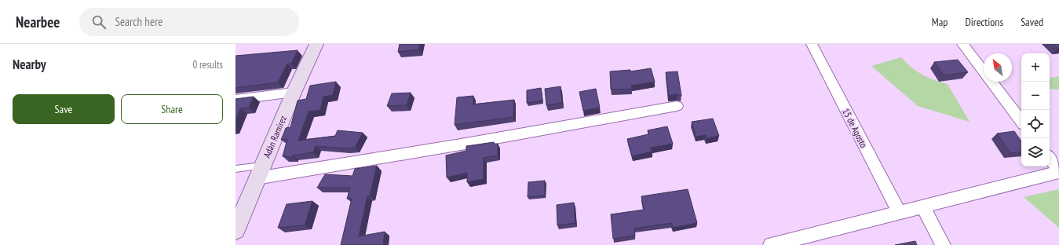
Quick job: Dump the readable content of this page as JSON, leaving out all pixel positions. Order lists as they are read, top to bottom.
{
  "streets": {
    "street": ["15 de Agosto", "Adán Ramírez"]
  },
  "north": "top left",
  "page": {
    "header": "Nearbee",
    "search": "Search here",
    "nav": ["Map", "Directions", "Saved"],
    "heading": ["Nearby", "0 results"],
    "map_buttons": ["+", "−"],
    "buttons": ["Save", "Share"]
  }
}
